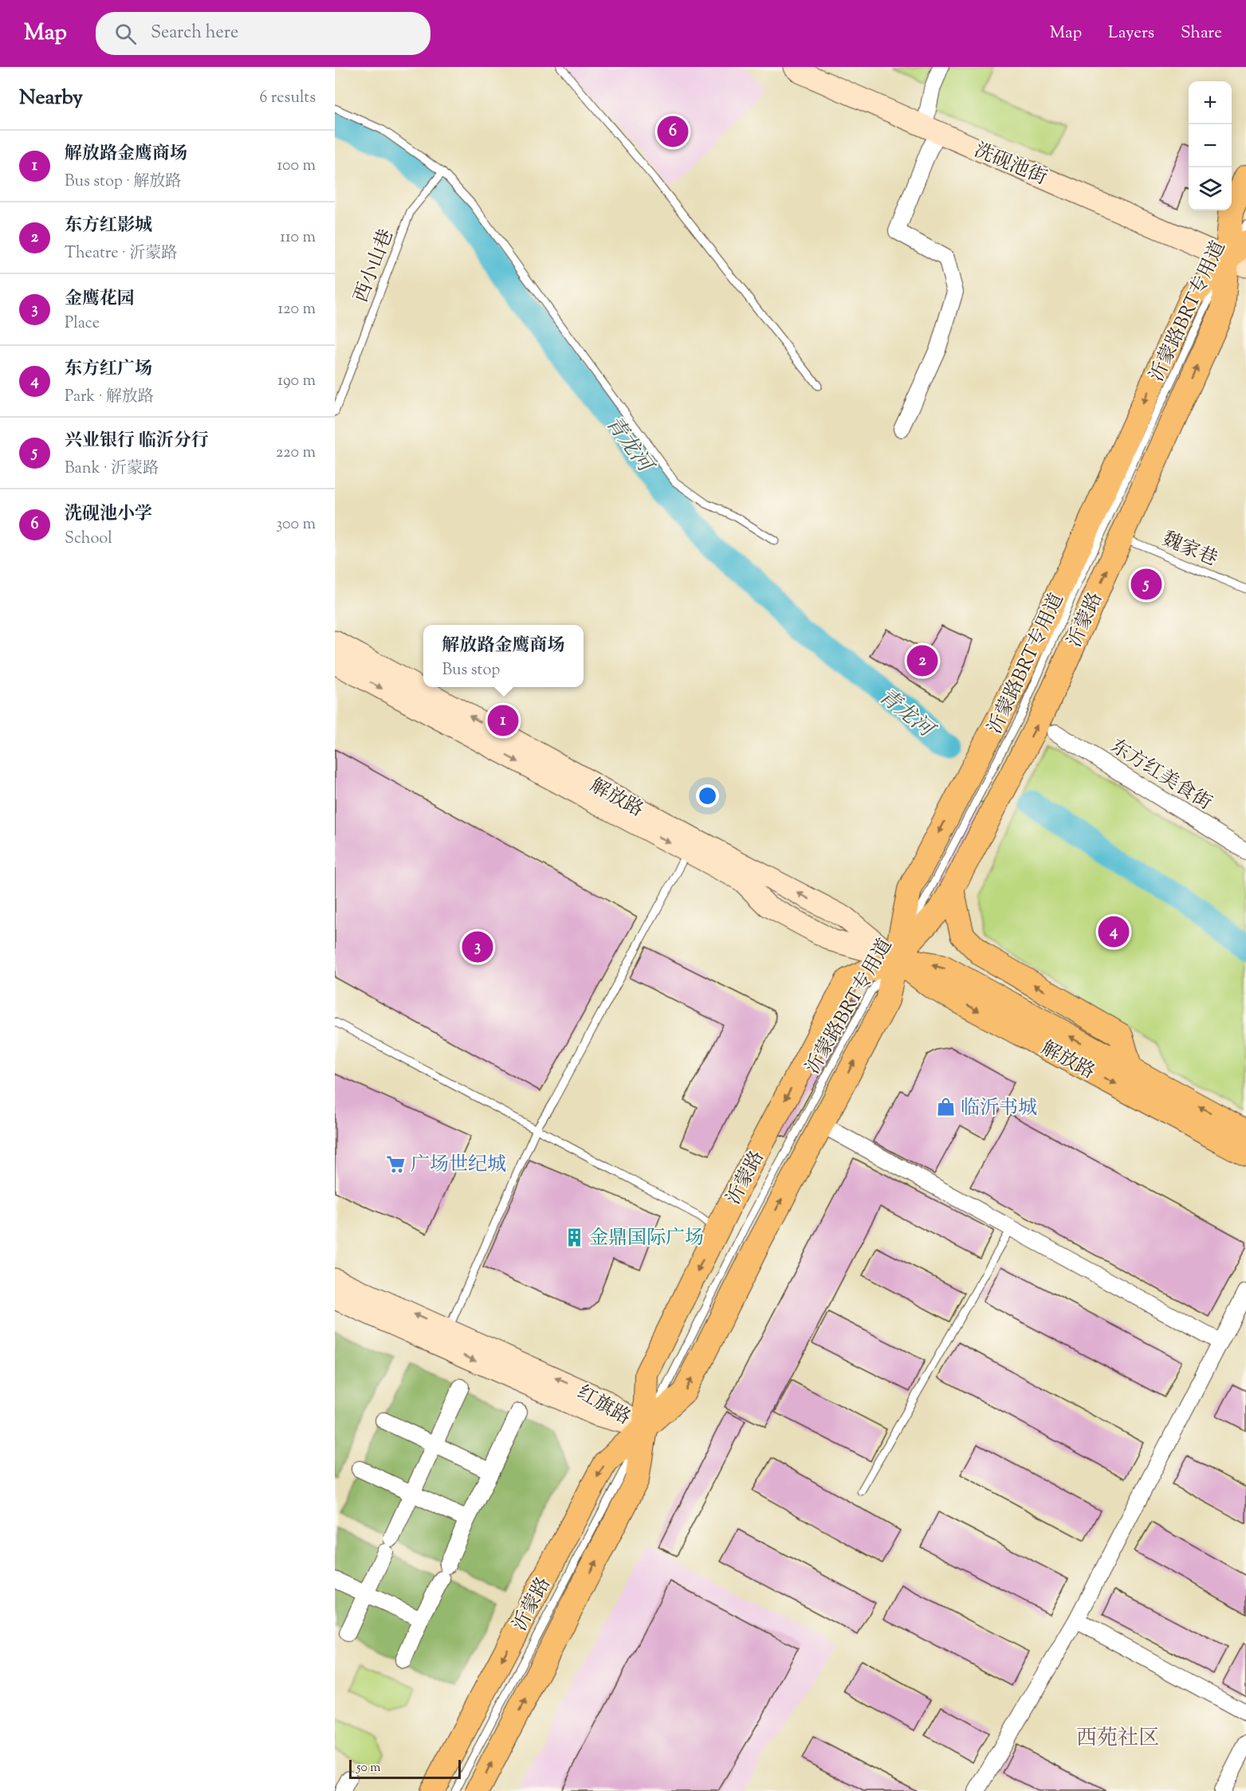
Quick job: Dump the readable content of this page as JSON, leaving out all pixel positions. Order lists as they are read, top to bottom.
{
  "streets": {
    "main road": [
      "洗砚池街",
      "沂蒙路",
      "解放路",
      "红旗路"
    ],
    "street": ["东方红美食街"],
    "lane": ["西小山巷", "沂蒙路BRT专用道", "魏家巷"]
  },
  "crossings": [
    ["洗砚池街", "沂蒙路BRT专用道"],
    ["洗砚池街", "沂蒙路"],
    ["沂蒙路BRT专用道", "沂蒙路"],
    ["沂蒙路BRT专用道", "解放路"],
    ["沂蒙路BRT专用道", "红旗路"],
    ["魏家巷", "沂蒙路"],
    ["沂蒙路", "解放路"],
    ["沂蒙路", "红旗路"]
  ],
  "districts": ["西苑社区"],
  "water": ["青龙河"],
  "places": {
    "shop": ["临沂书城"],
    "supermarket": ["广场世纪城"],
    "building": ["金鼎国际广场"]
  },
  "scale_bar": "50 m",
  "page": {
    "header": "Map",
    "search": "Search here",
    "nav": ["Map", "Layers", "Share"],
    "heading": ["Nearby", "6 results"],
    "map_buttons": ["+", "−"],
    "pins": [
      "6",
      "5",
      "2",
      "1",
      "4",
      "3"
    ],
    "list": [
      {
        "mark": "1",
        "name": "解放路金鹰商场",
        "note": "Bus stop · 解放路",
        "value": "100 m"
      },
      {
        "mark": "2",
        "name": "东方红影城",
        "note": "Theatre · 沂蒙路",
        "value": "110 m"
      },
      {
        "mark": "3",
        "name": "金鹰花园",
        "note": "Place",
        "value": "120 m"
      },
      {
        "mark": "4",
        "name": "东方红广场",
        "note": "Park · 解放路",
        "value": "190 m"
      },
      {
        "mark": "5",
        "name": "兴业银行 临沂分行",
        "note": "Bank · 沂蒙路",
        "value": "220 m"
      },
      {
        "mark": "6",
        "name": "洗砚池小学",
        "note": "School",
        "value": "300 m"
      }
    ],
    "popup": ["解放路金鹰商场", "Bus stop"],
    "scale": "50 m"
  }
}
